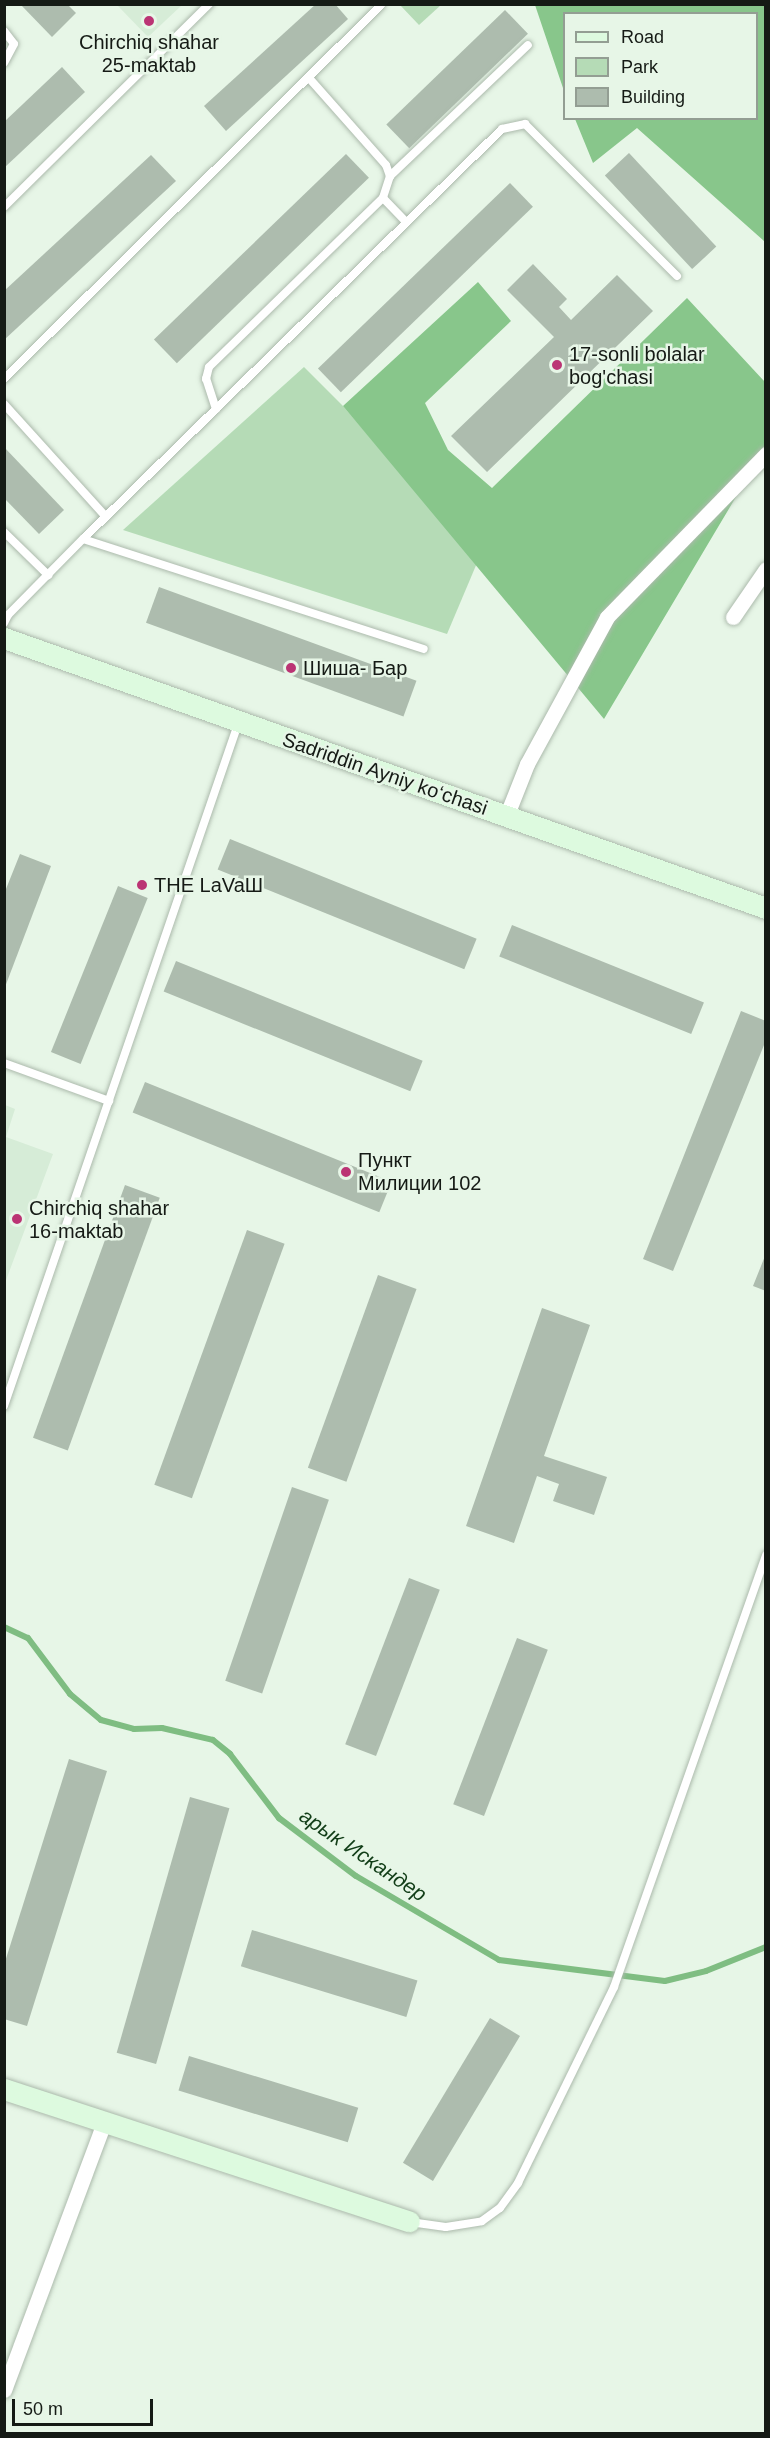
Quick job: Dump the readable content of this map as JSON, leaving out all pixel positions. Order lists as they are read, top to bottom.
{
  "streets": {
    "street": ["Sadriddin Ayniy ko‘chasi"]
  },
  "water": ["арык Искандер"],
  "places": [
    "Chirchiq shahar 25-maktab",
    "17-sonli bolalar bog'chasi",
    "Шиша- Бар",
    "THE LaVaШ",
    "Пункт Милиции 102",
    "Chirchiq shahar 16-maktab"
  ],
  "legend": ["Road", "Park", "Building"],
  "scale_bar": "50 m"
}
